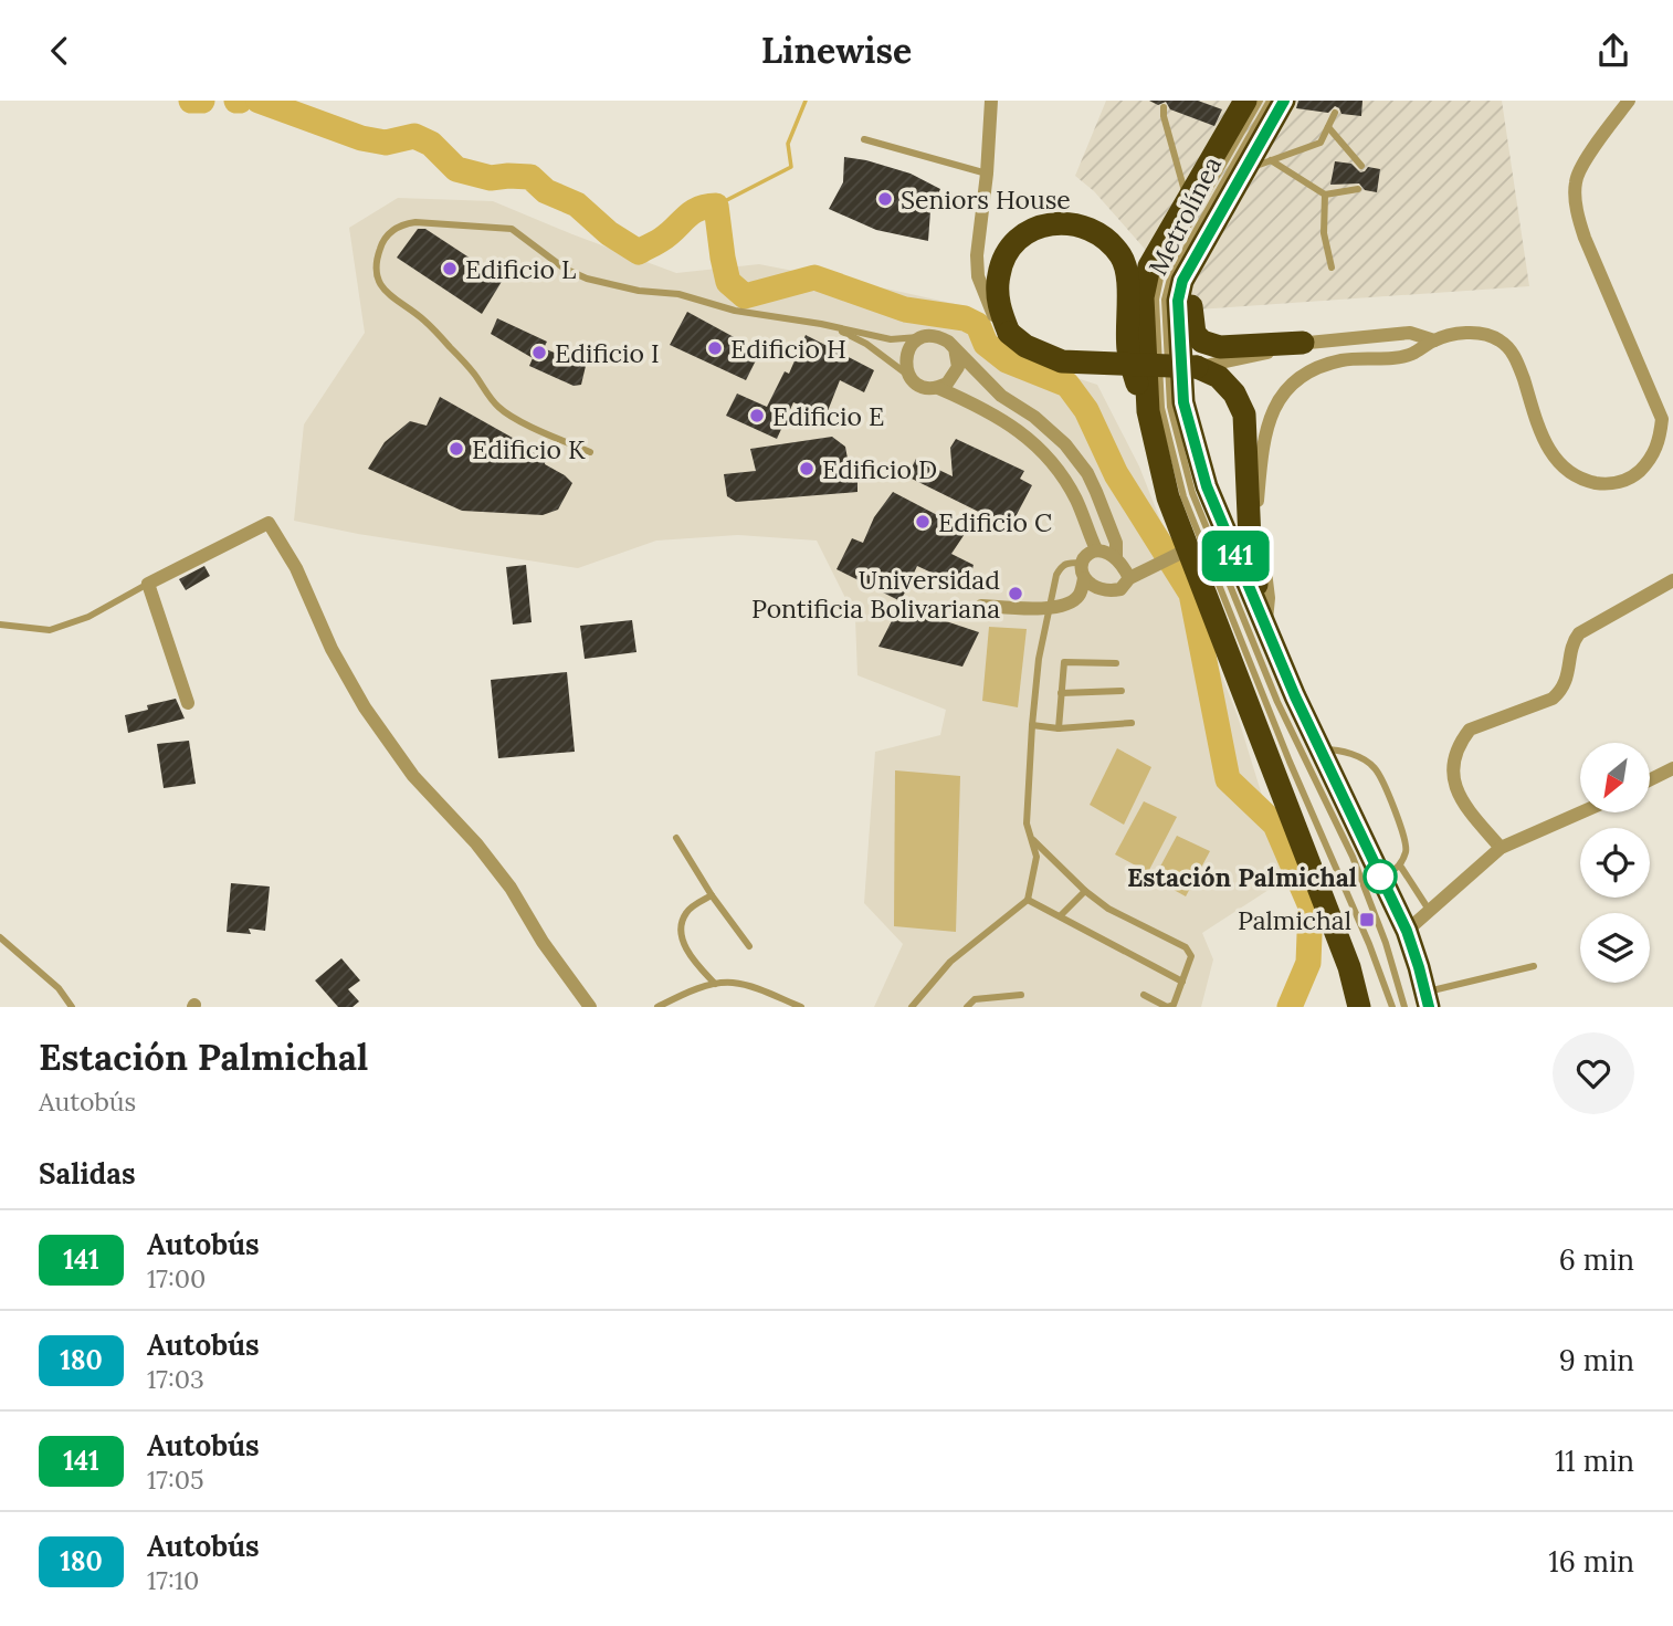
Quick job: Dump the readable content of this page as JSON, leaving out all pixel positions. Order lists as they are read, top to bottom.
{
  "streets": {
    "lane": ["Metrolínea"]
  },
  "places": {
    "other": [
      "Seniors House",
      "Edificio L",
      "Edificio H",
      "Edificio I",
      "Edificio E",
      "Edificio K",
      "Edificio D",
      "Edificio C",
      "Universidad Pontificia Bolivariana",
      "Estación Palmichal"
    ],
    "transit": ["Palmichal"]
  },
  "lines": ["bus line 141"],
  "north": "bottom left",
  "page": {
    "header": "Linewise",
    "on_map": "141",
    "heading": [
      ["Estación Palmichal", "Autobús"],
      "Salidas"
    ],
    "list": [
      {
        "mark": "141",
        "name": "Autobús",
        "note": "17:00",
        "value": "6 min"
      },
      {
        "mark": "180",
        "name": "Autobús",
        "note": "17:03",
        "value": "9 min"
      },
      {
        "mark": "141",
        "name": "Autobús",
        "note": "17:05",
        "value": "11 min"
      },
      {
        "mark": "180",
        "name": "Autobús",
        "note": "17:10",
        "value": "16 min"
      }
    ]
  }
}
